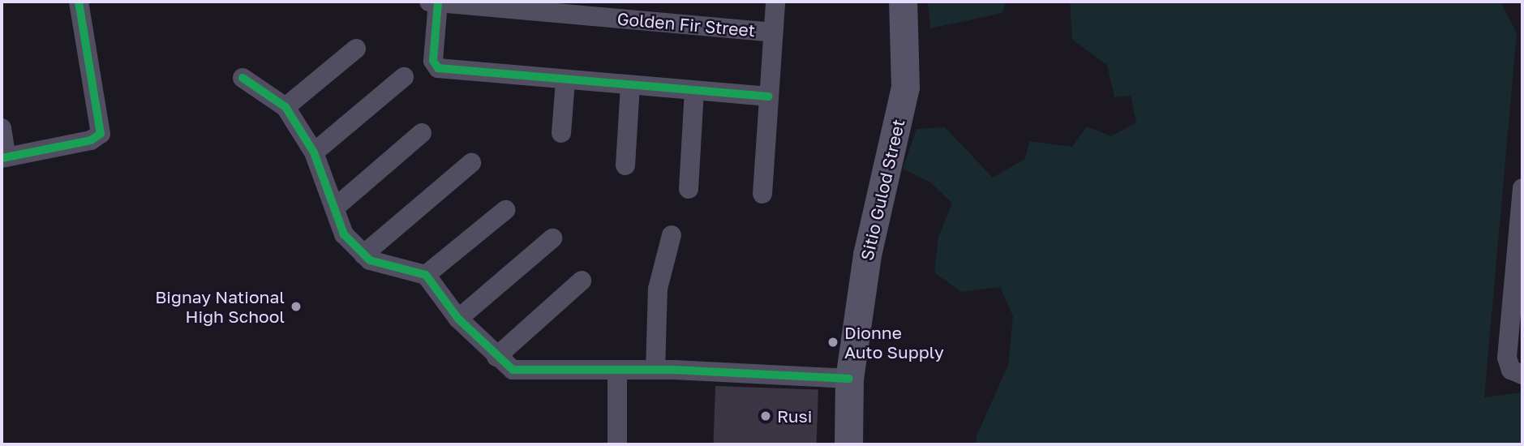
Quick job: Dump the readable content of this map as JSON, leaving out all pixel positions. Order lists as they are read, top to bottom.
{
  "streets": {
    "main road": ["Sitio Gulod Street"],
    "street": ["Golden Fir Street"]
  },
  "places": ["Bignay National High School", "Dionne Auto Supply", "Rusi"]
}
